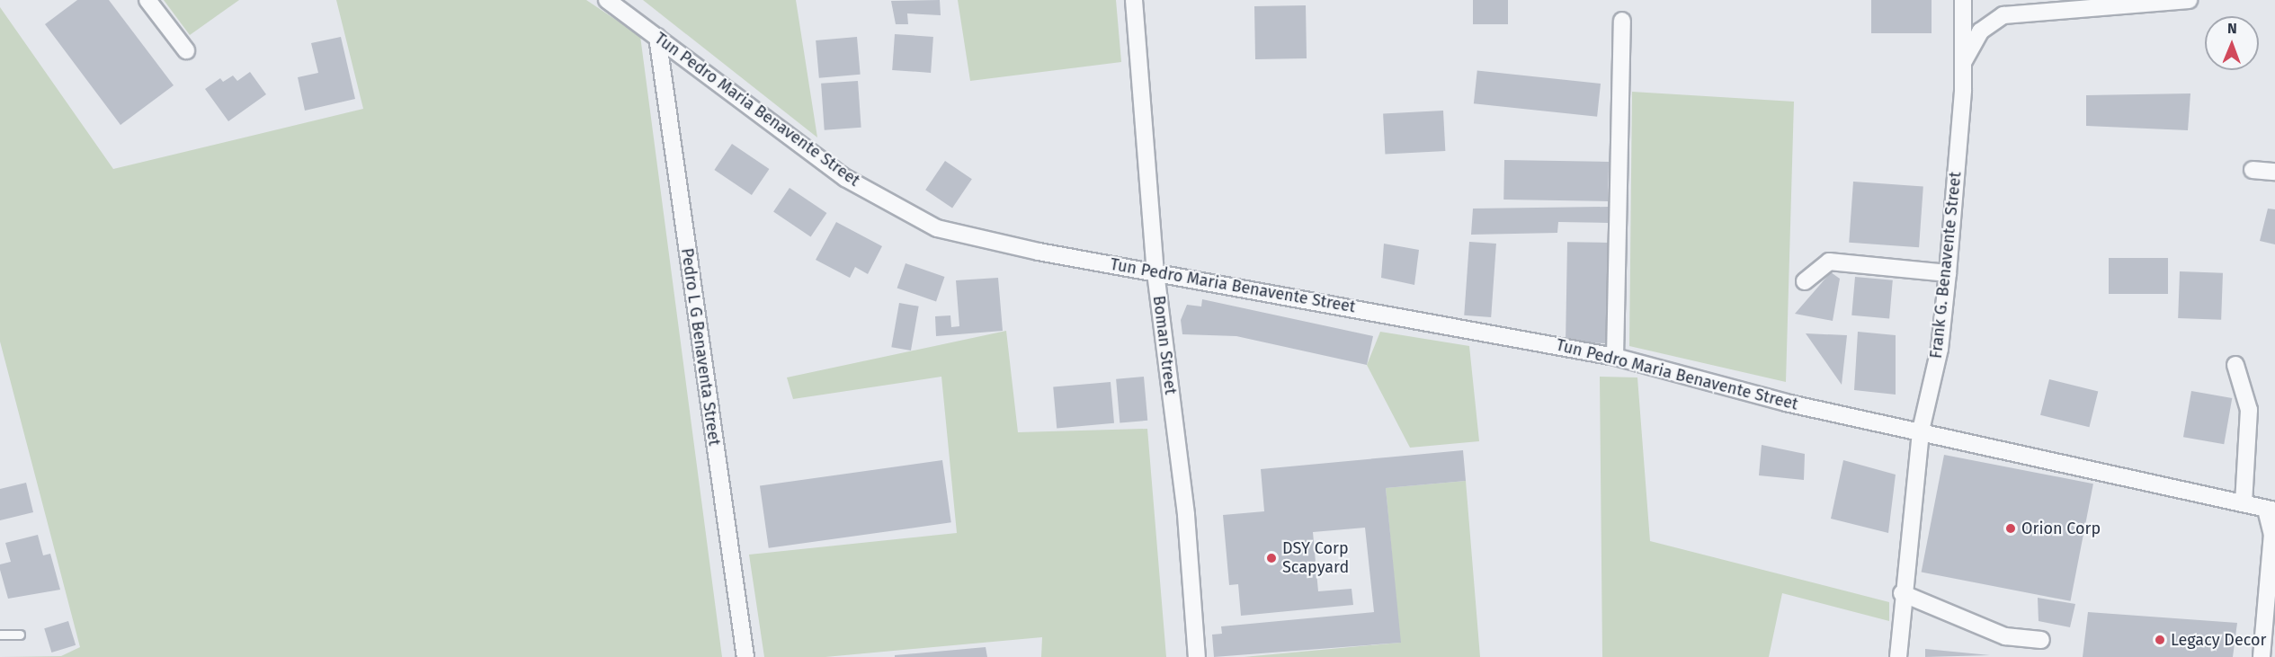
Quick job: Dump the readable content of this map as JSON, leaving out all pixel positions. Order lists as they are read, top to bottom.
{
  "streets": {
    "street": [
      "Tun Pedro Maria Benavente Street",
      "Frank G. Benavente Street",
      "Boman Street",
      "Pedro L G Benaventa Street"
    ]
  },
  "crossings": [
    ["Tun Pedro Maria Benavente Street", "Frank G. Benavente Street"],
    ["Tun Pedro Maria Benavente Street", "Boman Street"],
    ["Tun Pedro Maria Benavente Street", "Pedro L G Benaventa Street"]
  ],
  "places": ["Orion Corp", "DSY Corp Scapyard", "Legacy Decor"],
  "north": "top"
}
